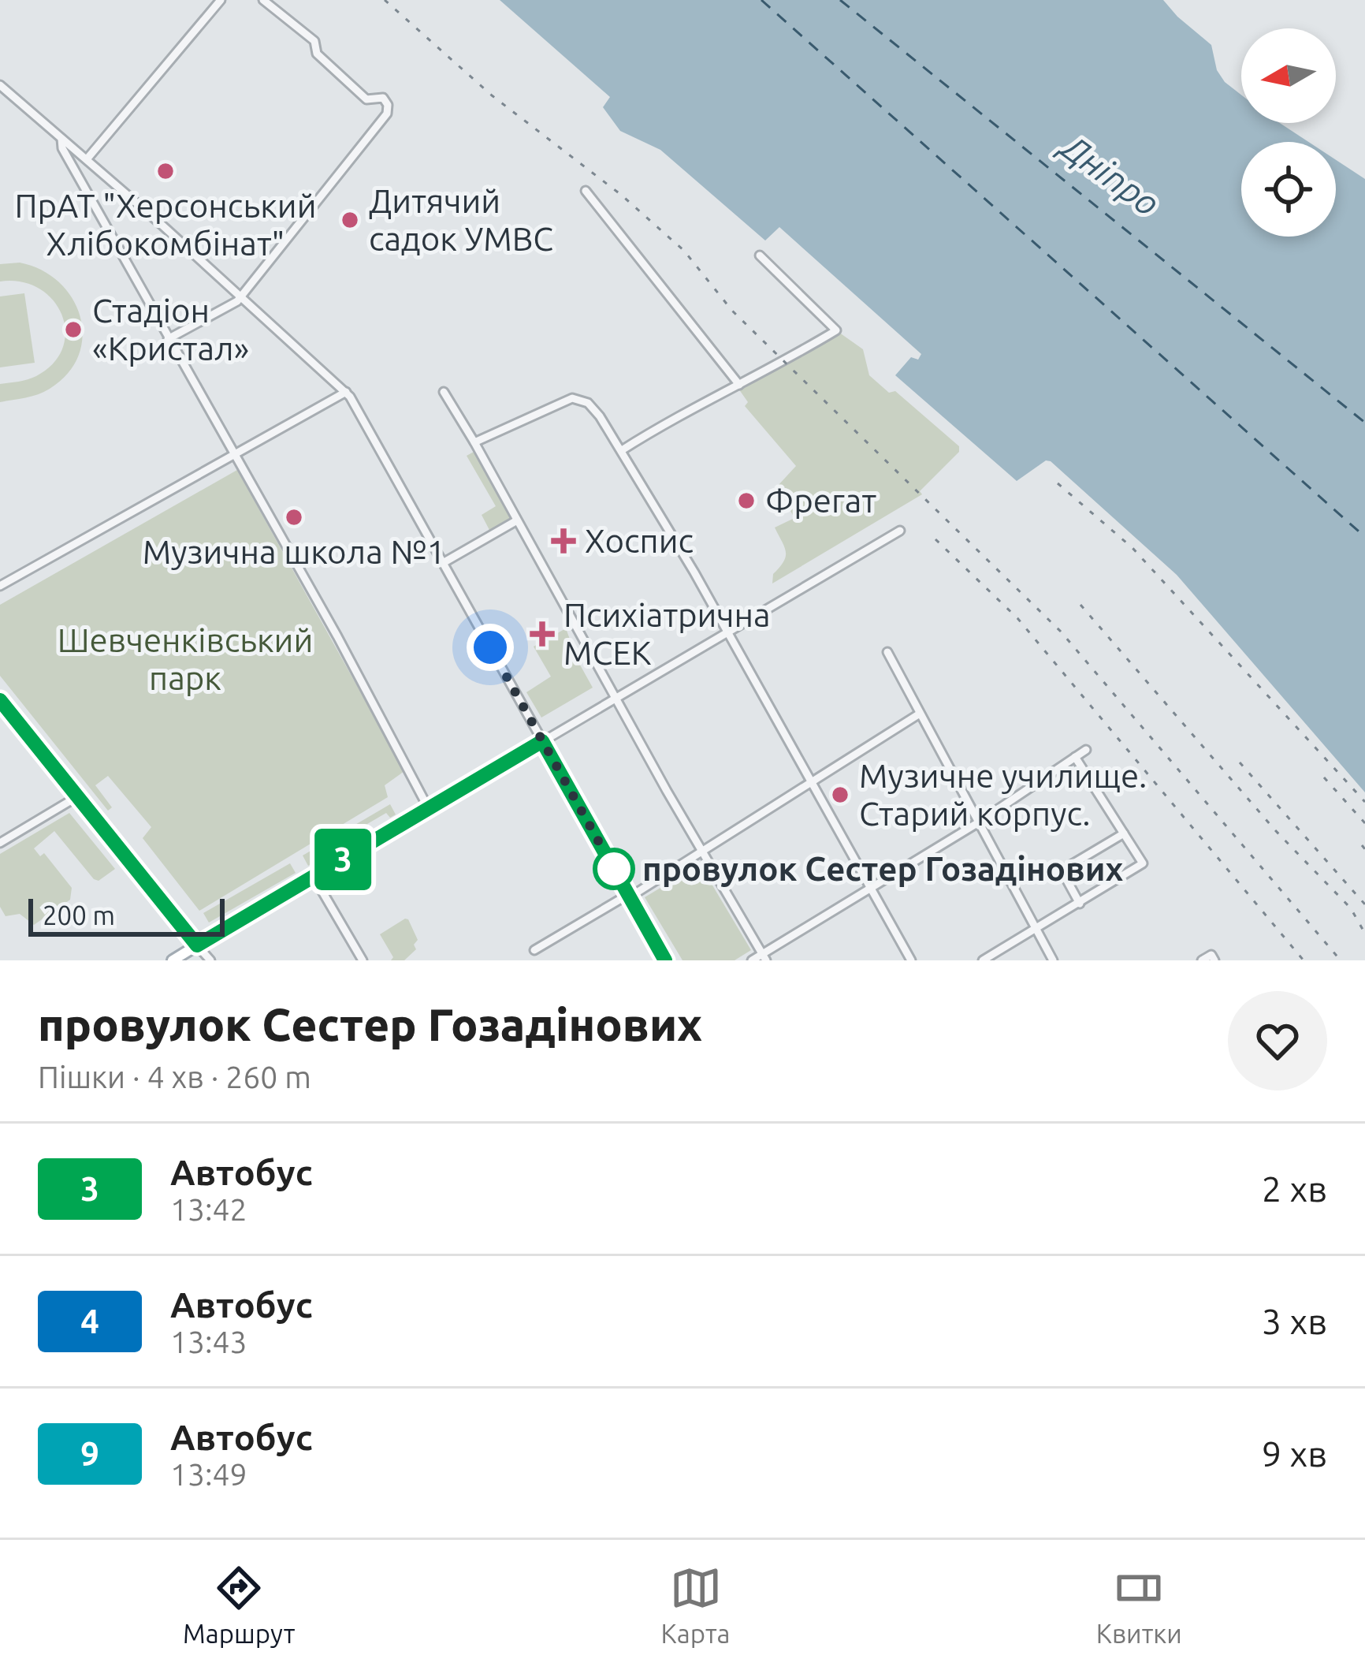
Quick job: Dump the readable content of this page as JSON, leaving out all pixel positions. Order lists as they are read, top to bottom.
{
  "water": ["Дніпро"],
  "parks": ["Шевченківський парк"],
  "places": {
    "other": [
      "ПрАТ \"Херсонський Хлібокомбінат\"",
      "Дитячий садок УМВС",
      "Стадіон «Кристал»",
      "Фрегат",
      "Музична школа №1",
      "Музичне училище. Старий корпус.",
      "провулок Сестер Гозадінових"
    ],
    "health": ["Хоспис", "Психіатрична МСЕК"]
  },
  "lines": ["bus line 3"],
  "scale_bar": "200 m",
  "north": "left",
  "page": {
    "on_map": "3",
    "scale": "200 m",
    "heading": ["провулок Сестер Гозадінових", "Пішки · 4 хв · 260 m"],
    "list": [
      {
        "mark": "3",
        "name": "Автобус",
        "note": "13:42",
        "value": "2 хв"
      },
      {
        "mark": "4",
        "name": "Автобус",
        "note": "13:43",
        "value": "3 хв"
      },
      {
        "mark": "9",
        "name": "Автобус",
        "note": "13:49",
        "value": "9 хв"
      }
    ],
    "tabs": ["Маршрут", "Карта", "Квитки"]
  }
}
